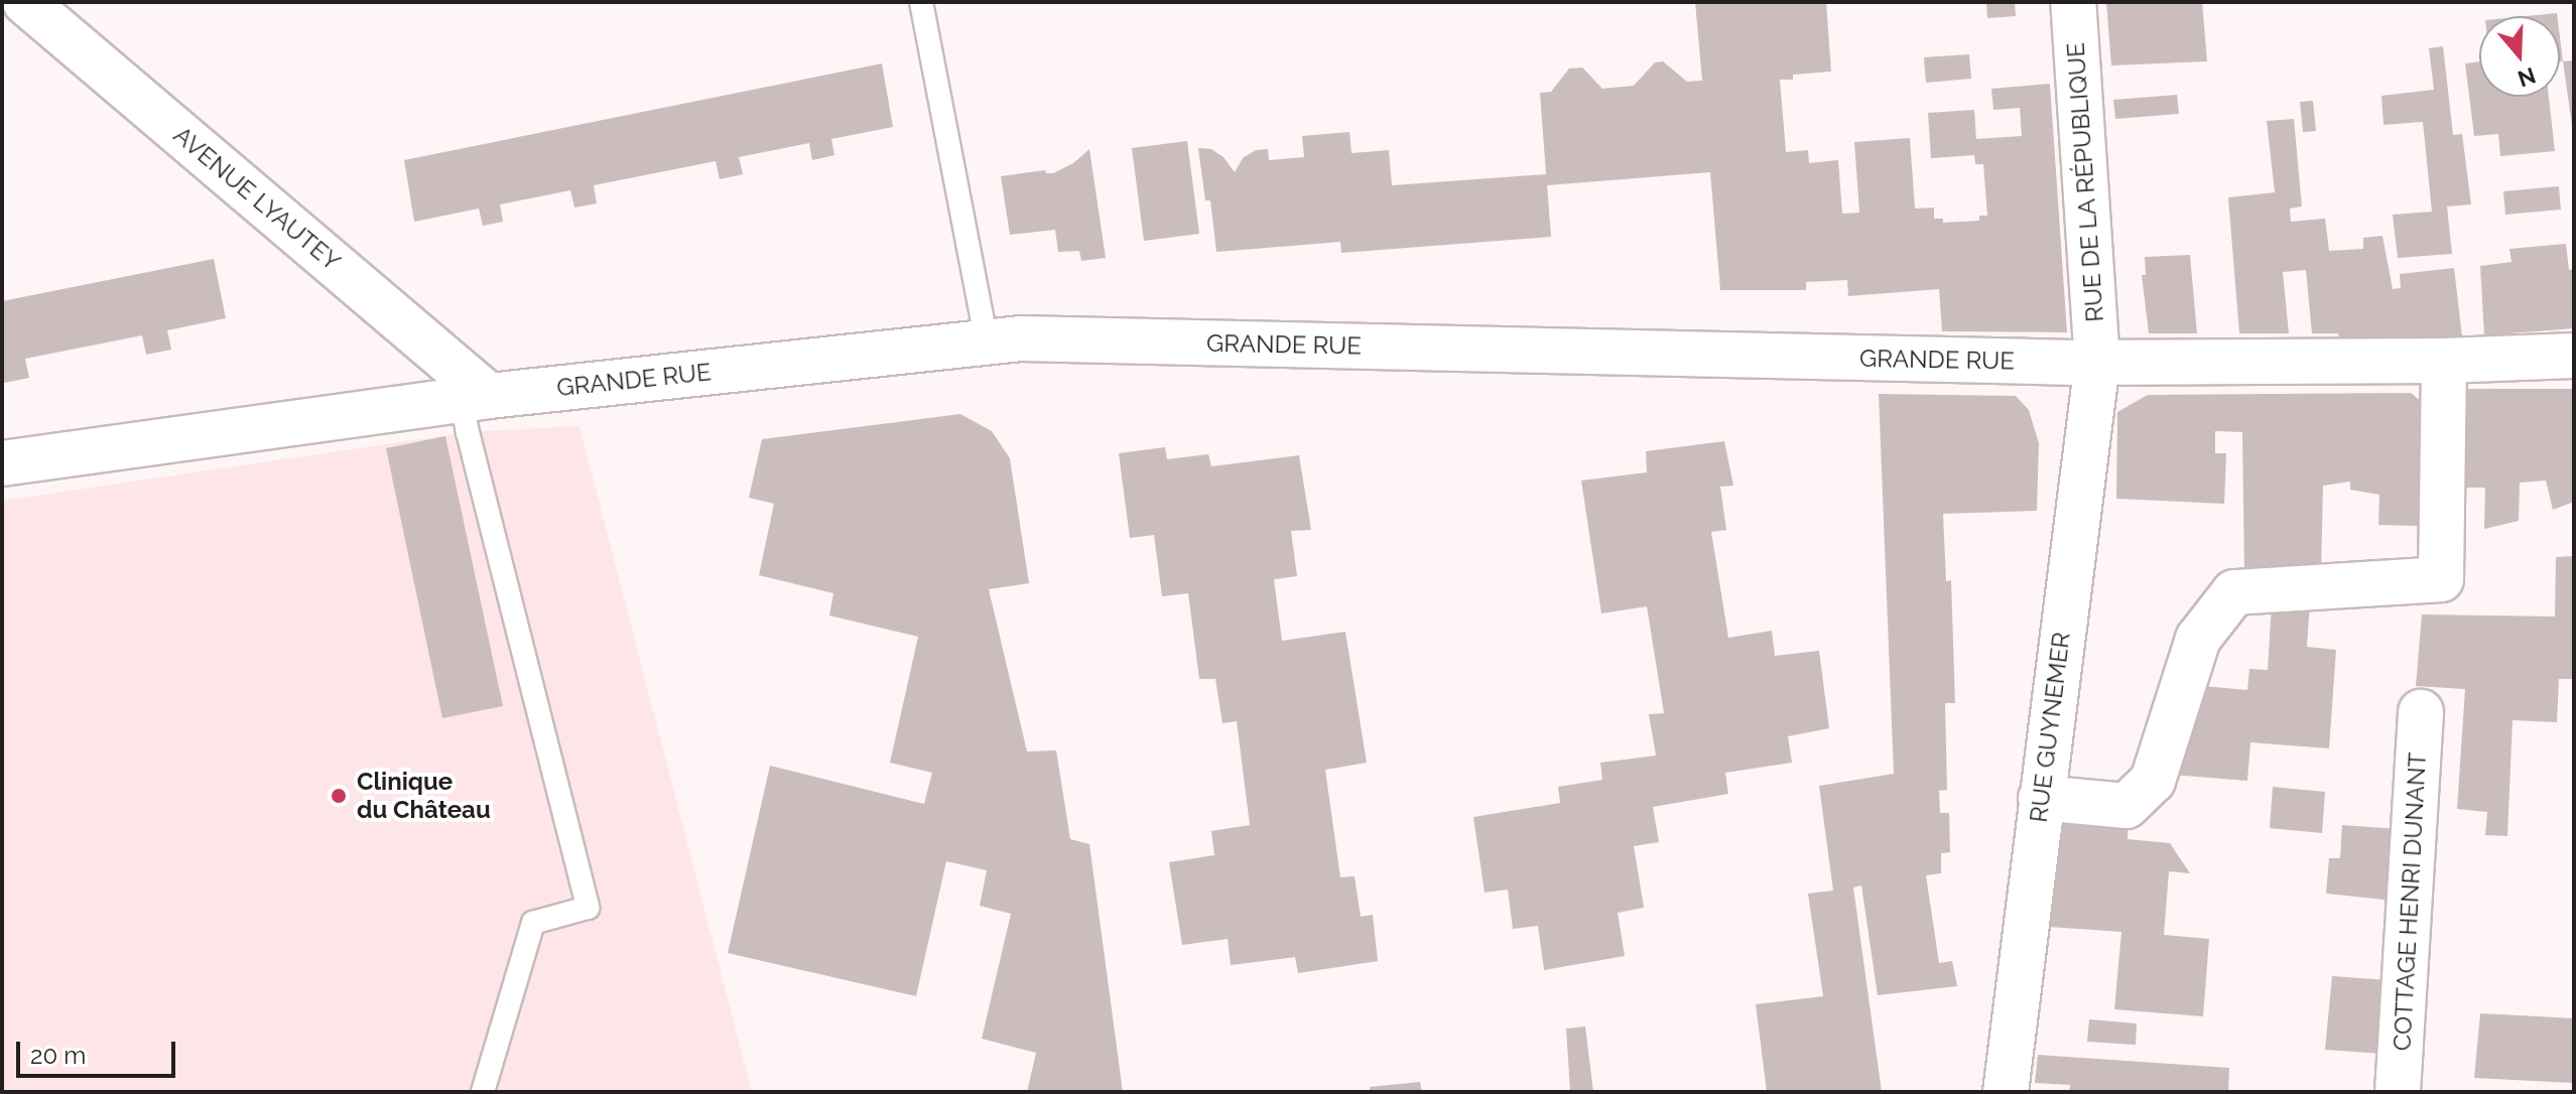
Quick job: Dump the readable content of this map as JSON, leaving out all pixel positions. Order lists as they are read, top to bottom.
{
  "streets": {
    "street": [
      "RUE DE LA RÉPUBLIQUE",
      "AVENUE LYAUTEY",
      "GRANDE RUE",
      "RUE GUYNEMER",
      "COTTAGE HENRI DUNANT"
    ]
  },
  "crossings": [
    ["RUE DE LA RÉPUBLIQUE", "GRANDE RUE"],
    ["RUE DE LA RÉPUBLIQUE", "RUE GUYNEMER"],
    ["AVENUE LYAUTEY", "GRANDE RUE"],
    ["GRANDE RUE", "RUE GUYNEMER"]
  ],
  "places": ["Clinique du Château"],
  "scale_bar": "20 m",
  "north": "bottom"
}
